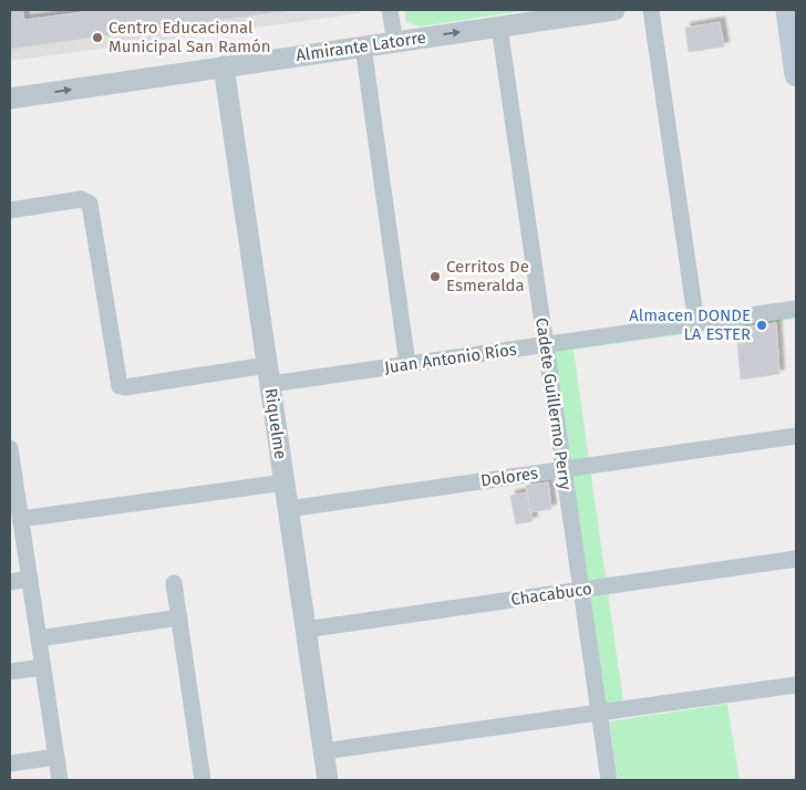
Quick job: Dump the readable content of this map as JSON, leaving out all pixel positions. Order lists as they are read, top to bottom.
{
  "streets": {
    "street": [
      "Almirante Latorre",
      "Juan Antonio Ríos",
      "Cadete Guillermo Perry",
      "Riquelme",
      "Dolores",
      "Chacabuco"
    ]
  },
  "crossings": [
    ["Almirante Latorre", "Cadete Guillermo Perry"],
    ["Almirante Latorre", "Riquelme"],
    ["Juan Antonio Ríos", "Cadete Guillermo Perry"],
    ["Juan Antonio Ríos", "Riquelme"],
    ["Cadete Guillermo Perry", "Dolores"],
    ["Cadete Guillermo Perry", "Chacabuco"],
    ["Riquelme", "Dolores"],
    ["Riquelme", "Chacabuco"]
  ],
  "one_way": ["Almirante Latorre"],
  "places": ["Centro Educacional Municipal San Ramón", "Cerritos De Esmeralda", "Almacen DONDE LA ESTER"]
}
